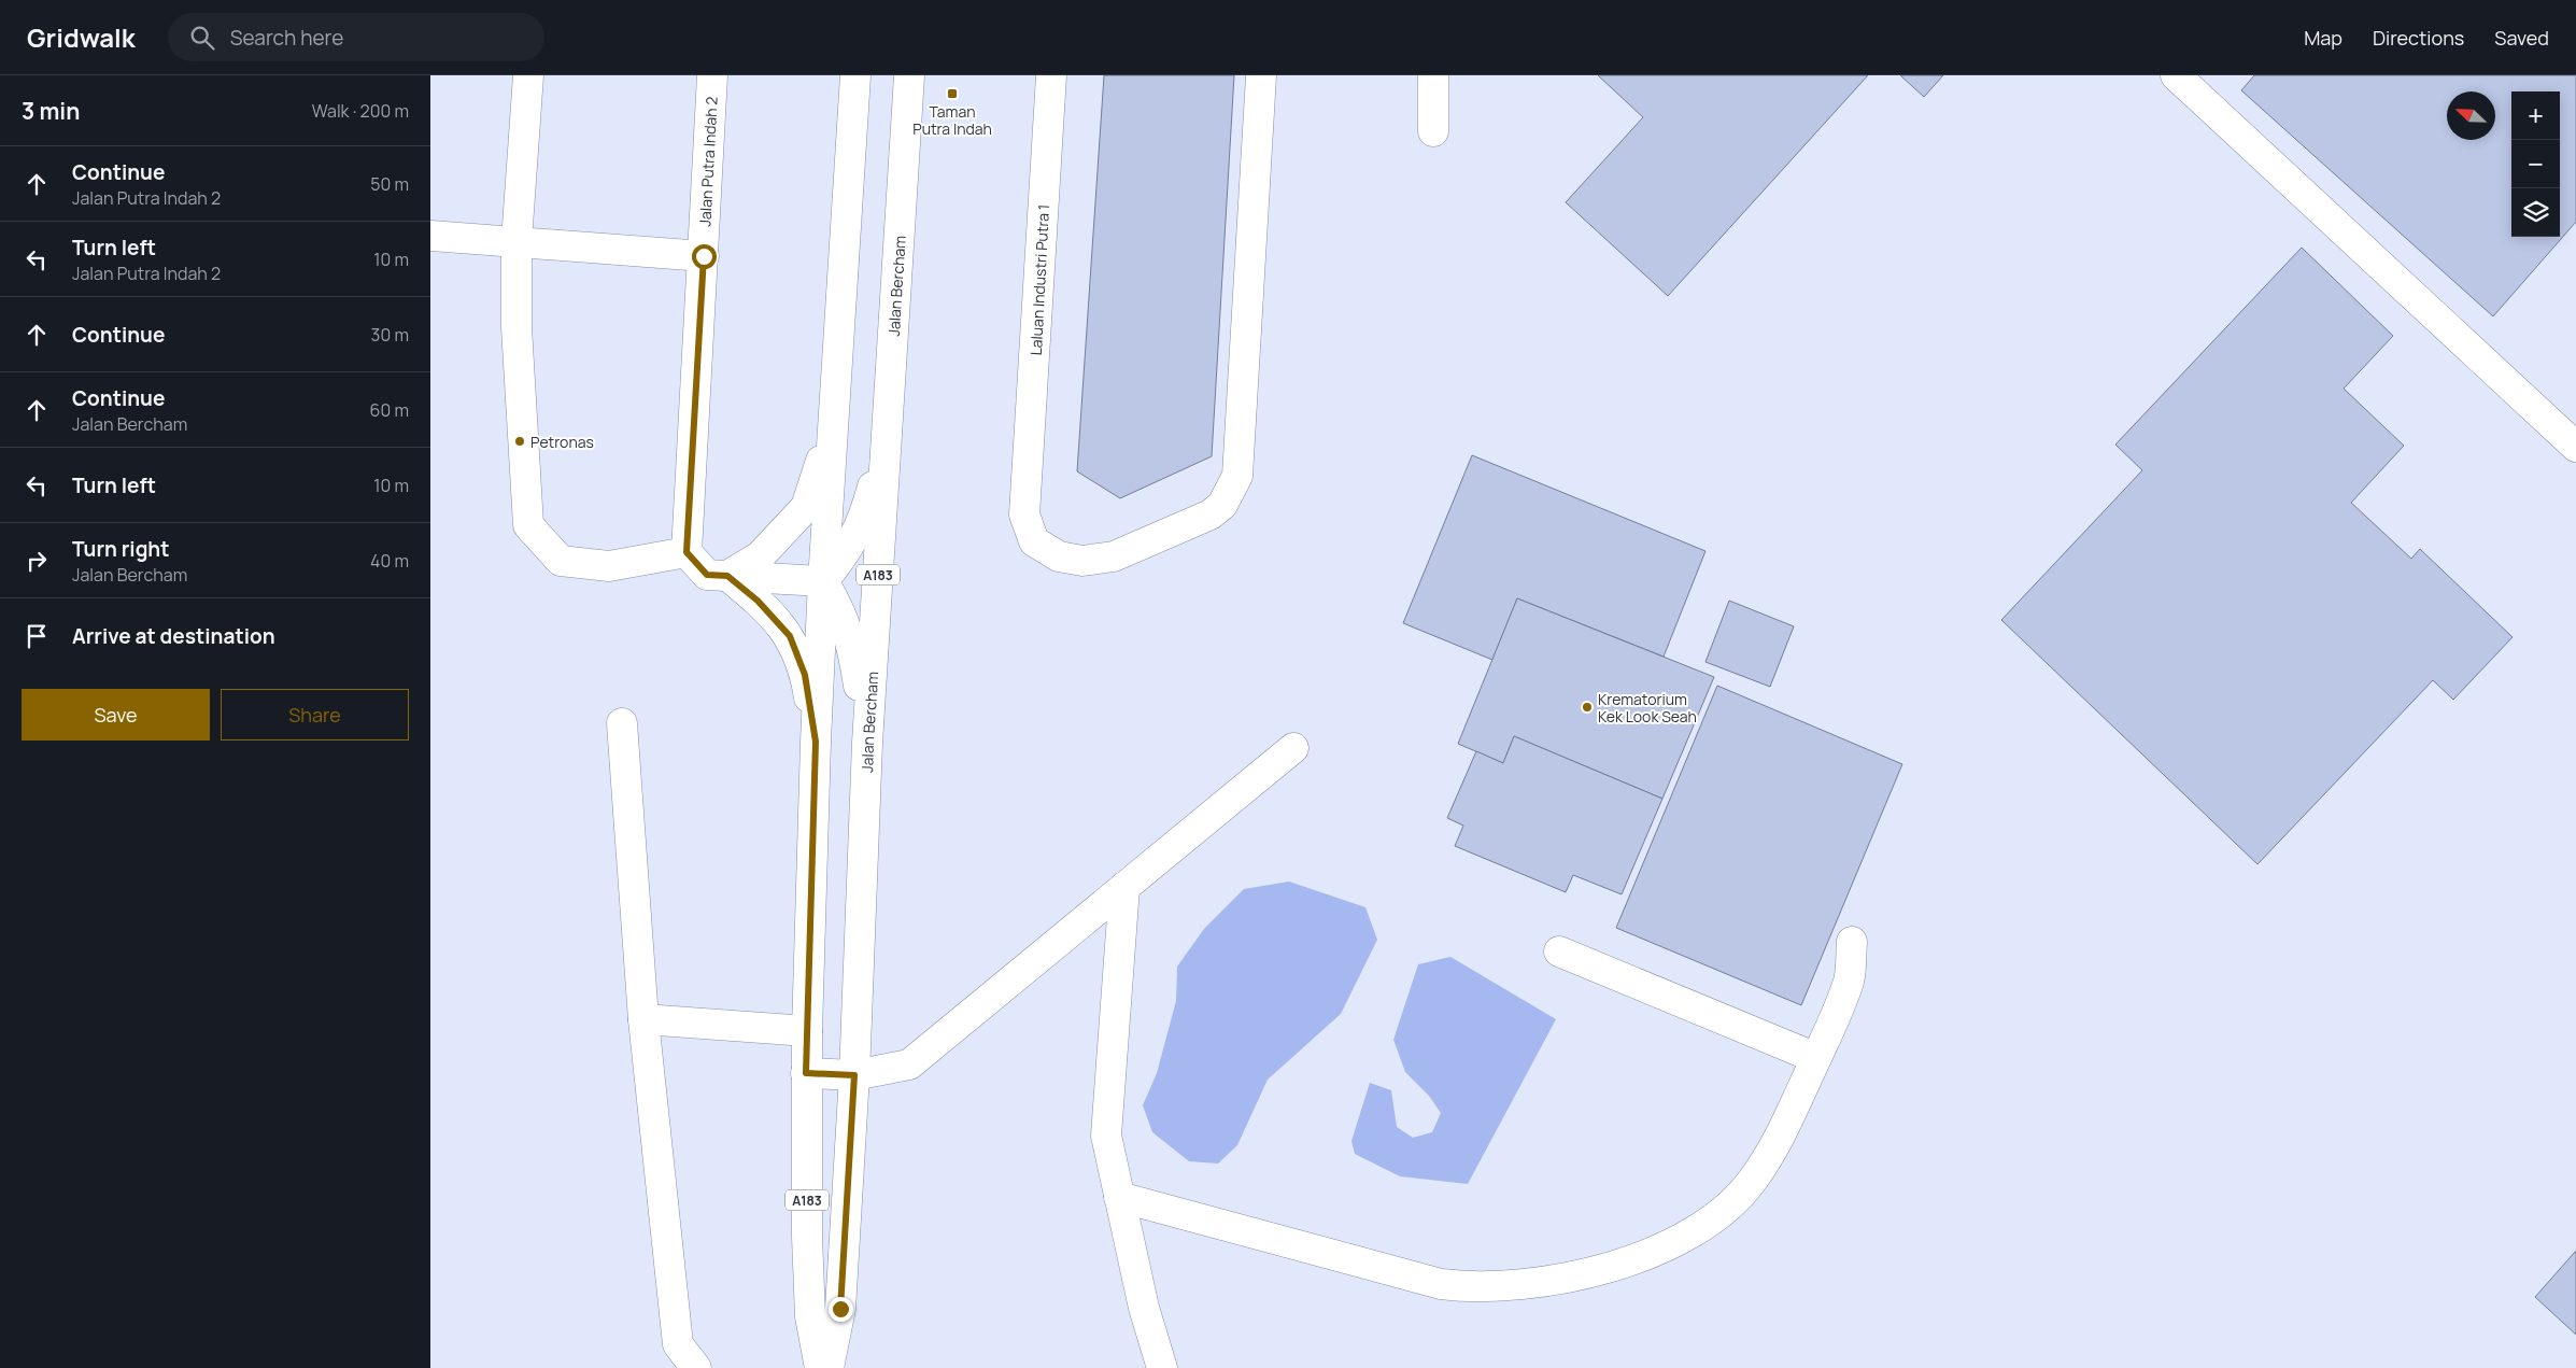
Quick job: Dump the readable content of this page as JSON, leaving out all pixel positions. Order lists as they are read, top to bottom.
{
  "streets": {
    "main road": [
      "Jalan Putra Indah 2",
      "Laluan Industri Putra 1",
      "Jalan Bercham",
      "A183"
    ]
  },
  "places": {
    "transit": ["Taman Putra Indah"],
    "other": ["Petronas", "Krematorium Kek Look Seah"]
  },
  "north": "top left",
  "page": {
    "header": "Gridwalk",
    "search": "Search here",
    "nav": ["Map", "Directions", "Saved"],
    "heading": ["3 min", "Walk · 200 m"],
    "map_buttons": ["+", "−"],
    "list": [
      ["Continue", "Jalan Putra Indah 2", "50 m"],
      ["Turn left", "Jalan Putra Indah 2", "10 m"],
      ["Continue", "30 m"],
      ["Continue", "Jalan Bercham", "60 m"],
      ["Turn left", "10 m"],
      ["Turn right", "Jalan Bercham", "40 m"],
      "Arrive at destination"
    ],
    "buttons": ["Save", "Share"]
  }
}
